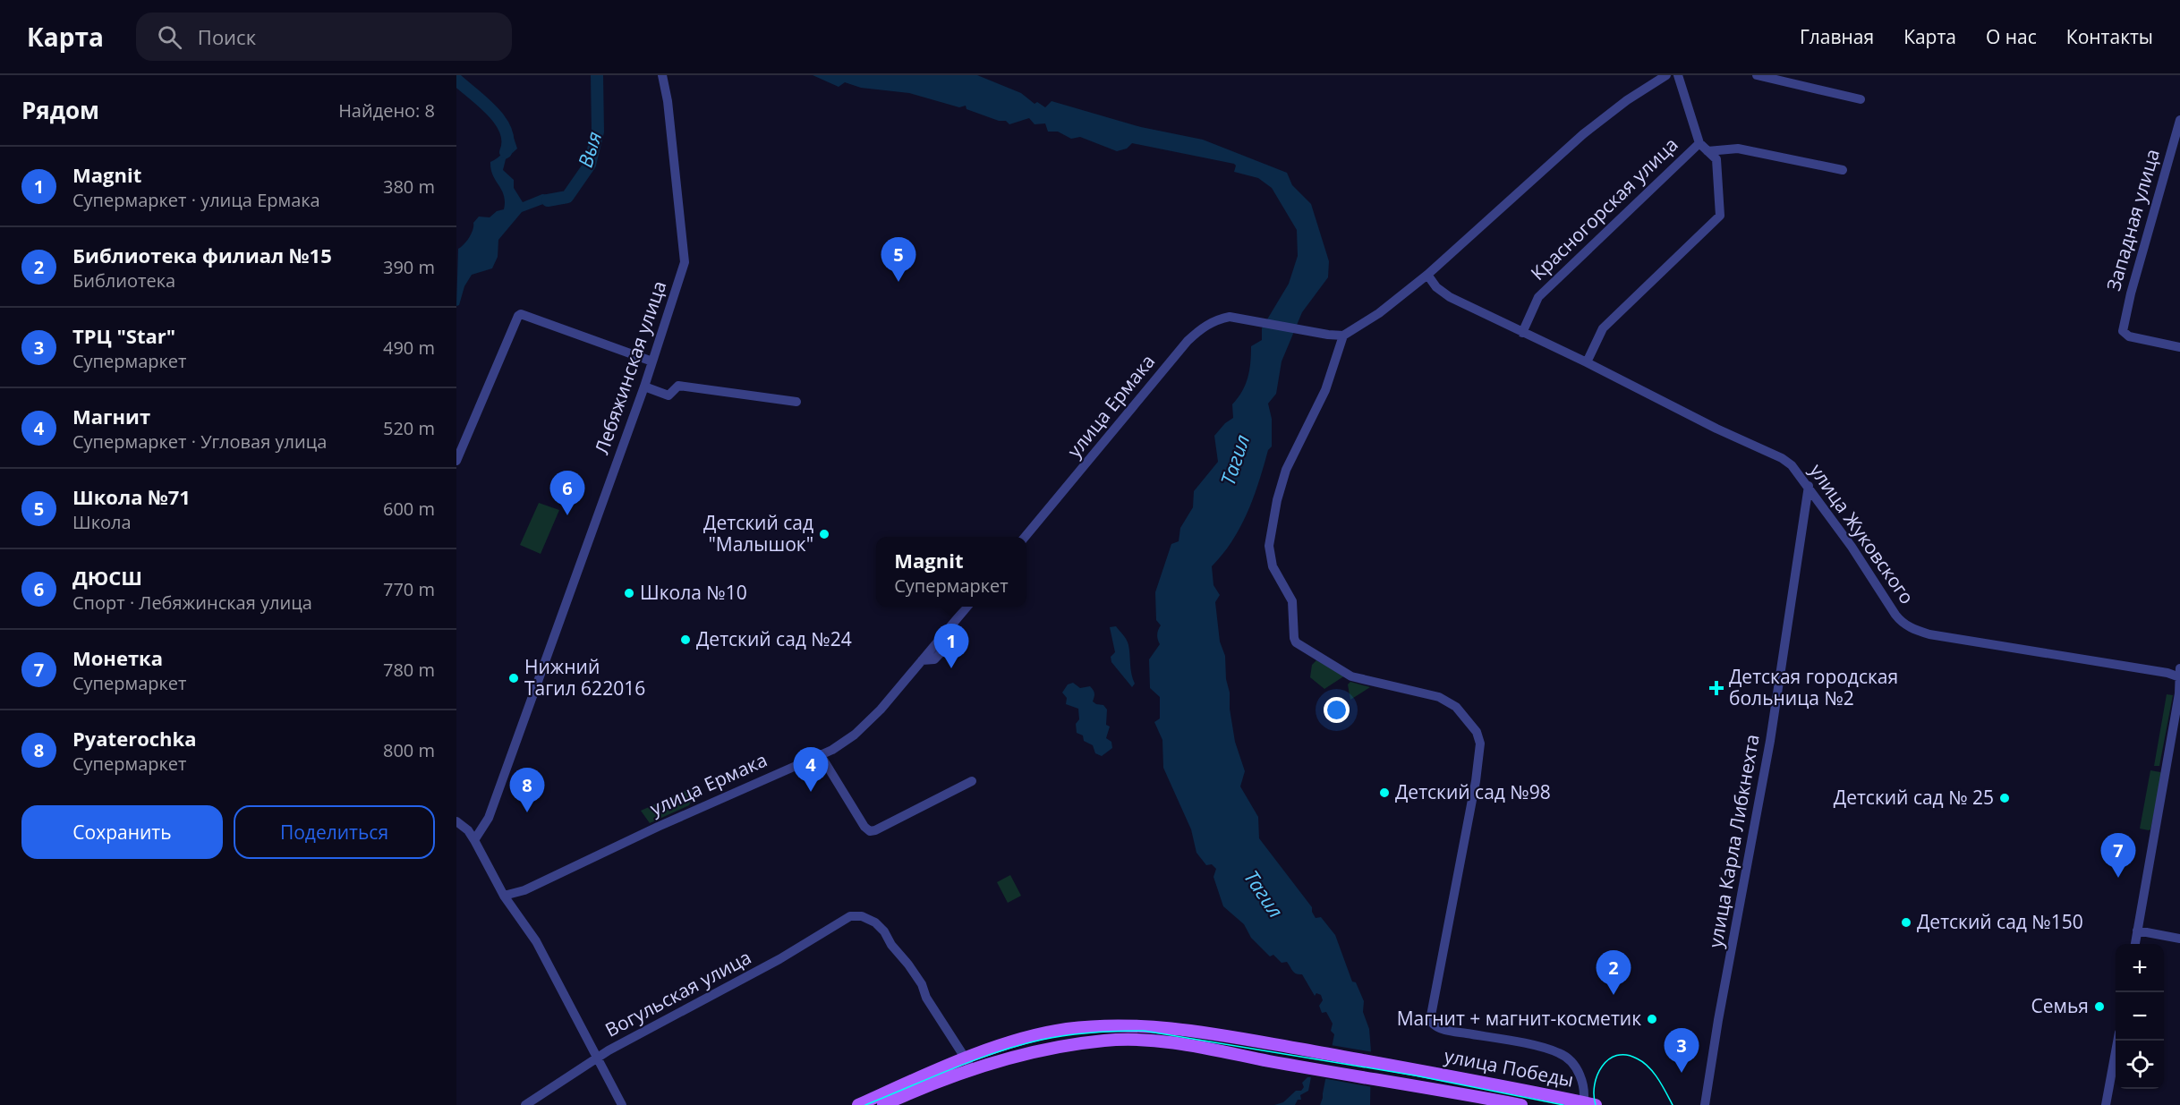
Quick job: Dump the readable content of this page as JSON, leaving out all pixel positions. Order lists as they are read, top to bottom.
{
  "streets": {
    "main road": ["улица Победы"],
    "street": [
      "Красногорская улица",
      "Западная улица",
      "Лебяжинская улица",
      "улица Ермака",
      "улица Жуковского",
      "улица Карла Либкнехта",
      "Вогульская улица"
    ]
  },
  "crossings": [
    ["Красногорская улица", "улица Жуковского"],
    ["улица Жуковского", "улица Карла Либкнехта"],
    ["Вогульская улица", "улица Победы"]
  ],
  "water": ["Выя", "Тагил"],
  "places": {
    "other": [
      "Детский сад \"Малышок\"",
      "Школа №10",
      "Детский сад №24",
      "Нижний Тагил 622016",
      "Детский сад №98",
      "Детский сад № 25",
      "Детский сад №150",
      "Семья",
      "Магнит + магнит-косметик"
    ],
    "health": ["Детская городская больница №2"]
  },
  "page": {
    "header": "Карта",
    "search": "Поиск",
    "nav": [
      "Главная",
      "Карта",
      "О нас",
      "Контакты"
    ],
    "heading": ["Рядом", "Найдено: 8"],
    "list": [
      {
        "mark": "1",
        "name": "Magnit",
        "note": "Супермаркет · улица Ермака",
        "value": "380 m"
      },
      {
        "mark": "2",
        "name": "Библиотека филиал №15",
        "note": "Библиотека",
        "value": "390 m"
      },
      {
        "mark": "3",
        "name": "ТРЦ \"Star\"",
        "note": "Супермаркет",
        "value": "490 m"
      },
      {
        "mark": "4",
        "name": "Магнит",
        "note": "Супермаркет · Угловая улица",
        "value": "520 m"
      },
      {
        "mark": "5",
        "name": "Школа №71",
        "note": "Школа",
        "value": "600 m"
      },
      {
        "mark": "6",
        "name": "ДЮСШ",
        "note": "Спорт · Лебяжинская улица",
        "value": "770 m"
      },
      {
        "mark": "7",
        "name": "Монетка",
        "note": "Супермаркет",
        "value": "780 m"
      },
      {
        "mark": "8",
        "name": "Pyaterochka",
        "note": "Супермаркет",
        "value": "800 m"
      }
    ],
    "pins": [
      "5",
      "6",
      "1",
      "4",
      "8",
      "7",
      "2",
      "3"
    ],
    "popup": ["Magnit", "Супермаркет"],
    "buttons": ["Сохранить", "Поделиться"],
    "map_buttons": ["+", "−"]
  }
}
